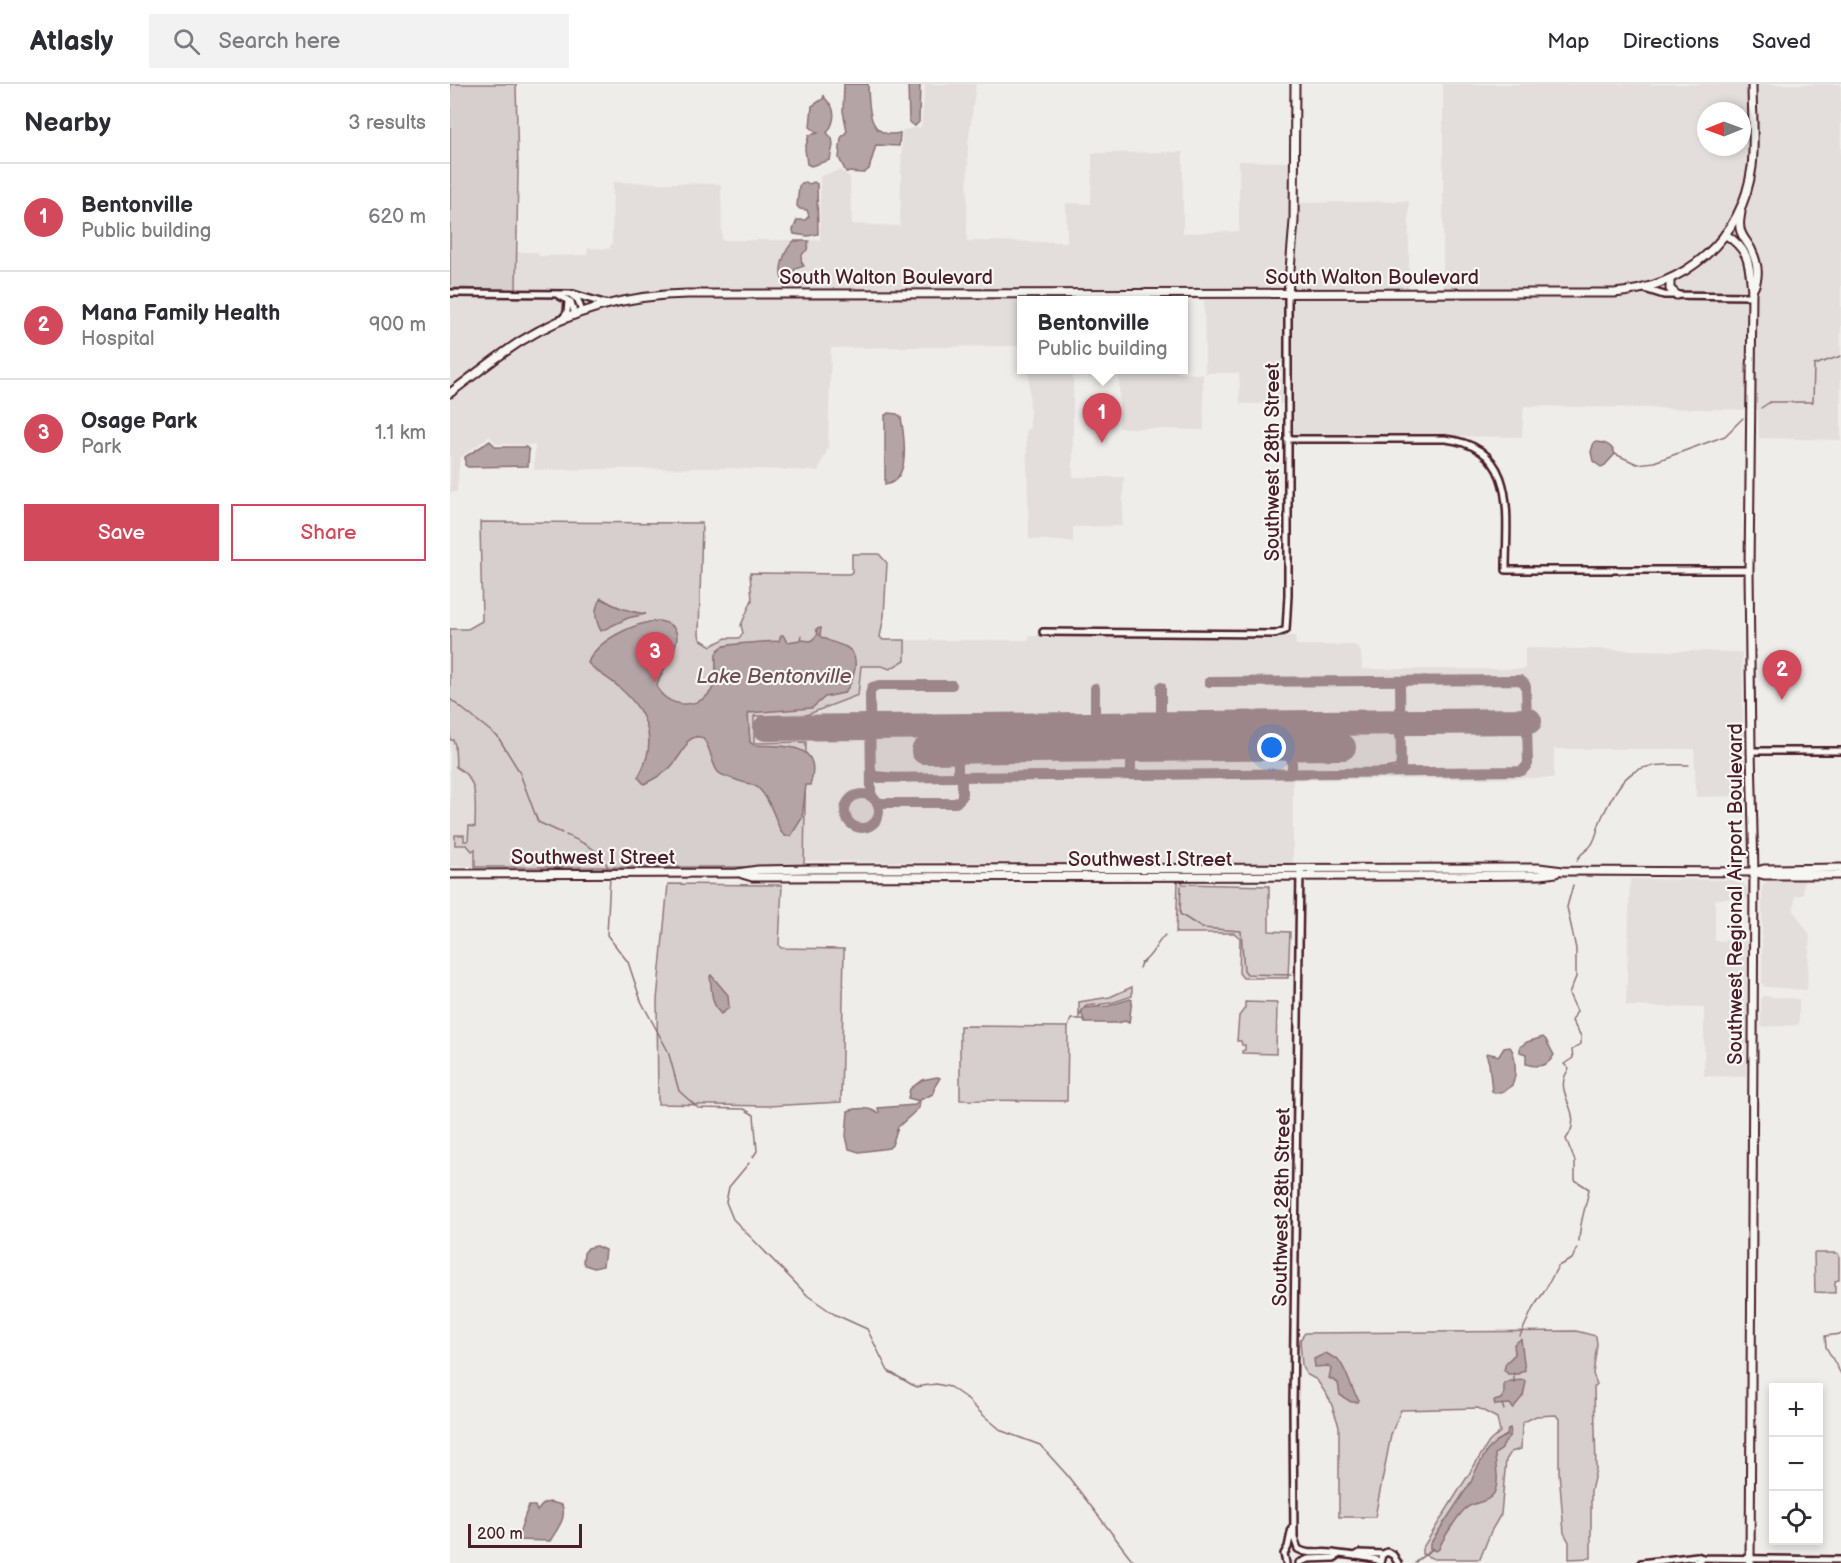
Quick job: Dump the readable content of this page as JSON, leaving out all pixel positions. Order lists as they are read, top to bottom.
{
  "streets": {
    "main road": ["South Walton Boulevard", "Southwest I Street", "Southwest Regional Airport Boulevard"],
    "street": ["Southwest 28th Street"]
  },
  "crossings": [
    ["South Walton Boulevard", "Southwest 28th Street"],
    ["South Walton Boulevard", "Southwest Regional Airport Boulevard"],
    ["Southwest 28th Street", "Southwest I Street"],
    ["Southwest I Street", "Southwest Regional Airport Boulevard"]
  ],
  "water": ["Lake Bentonville"],
  "scale_bar": "200 m",
  "north": "left",
  "page": {
    "header": "Atlasly",
    "search": "Search here",
    "nav": ["Map", "Directions", "Saved"],
    "heading": ["Nearby", "3 results"],
    "list": [
      {
        "mark": "1",
        "name": "Bentonville",
        "note": "Public building",
        "value": "620 m"
      },
      {
        "mark": "2",
        "name": "Mana Family Health",
        "note": "Hospital",
        "value": "900 m"
      },
      {
        "mark": "3",
        "name": "Osage Park",
        "note": "Park",
        "value": "1.1 km"
      }
    ],
    "popup": ["Bentonville", "Public building"],
    "pins": ["1", "3", "2"],
    "buttons": ["Save", "Share"],
    "map_buttons": ["+", "−"],
    "scale": "200 m"
  }
}
